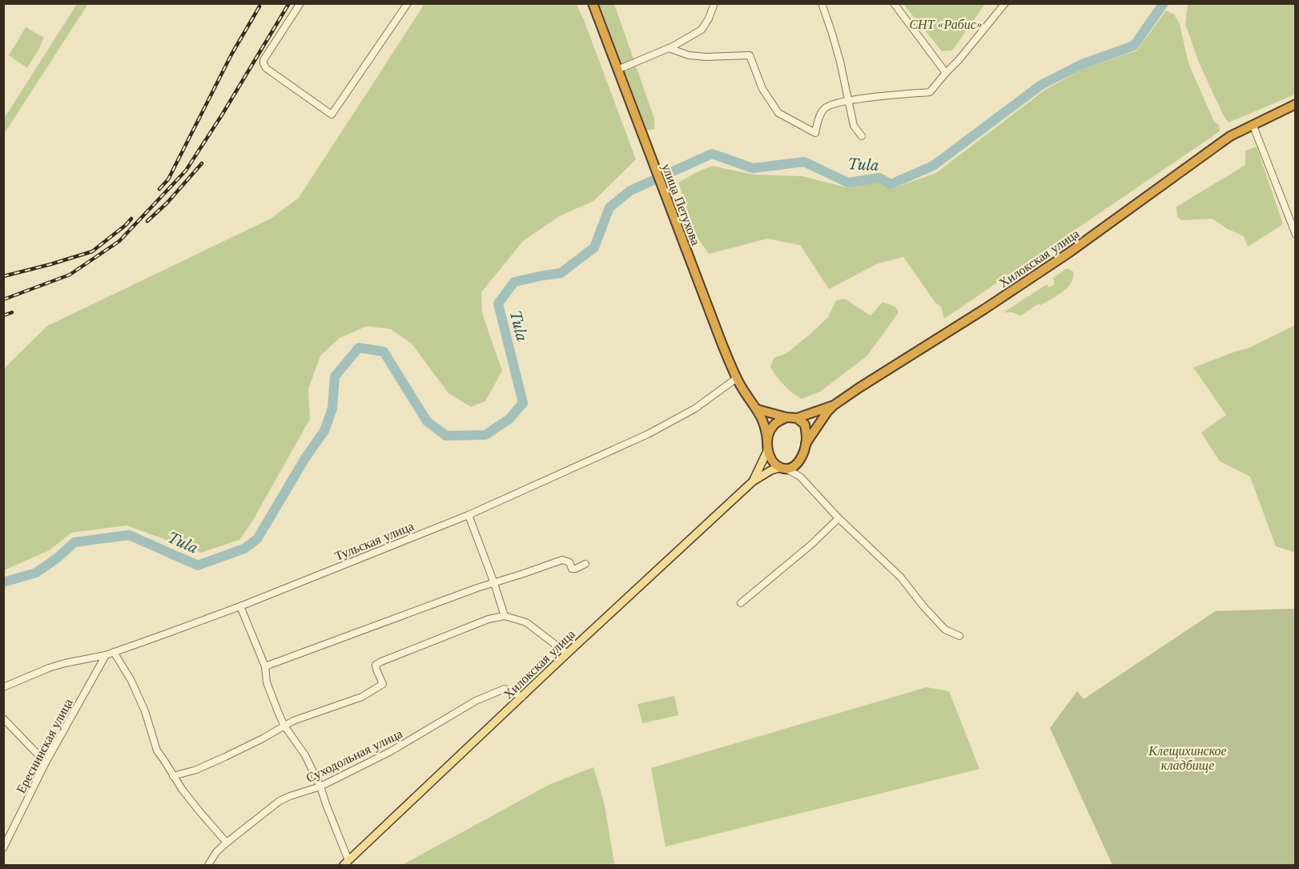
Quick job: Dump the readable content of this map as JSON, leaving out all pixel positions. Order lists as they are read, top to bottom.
{
  "streets": {
    "highway": ["улица Петухова", "Хилокская улица"],
    "street": ["Тульская улица", "Ереснинская улица", "Суходольная улица"]
  },
  "crossings": [
    ["улица Петухова", "Тульская улица"],
    ["Хилокская улица", "Суходольная улица"],
    ["Тульская улица", "Ереснинская улица"]
  ],
  "water": ["Tula"],
  "parks": ["СНТ «Рабис»", "Клещихинское кладбище"]
}
